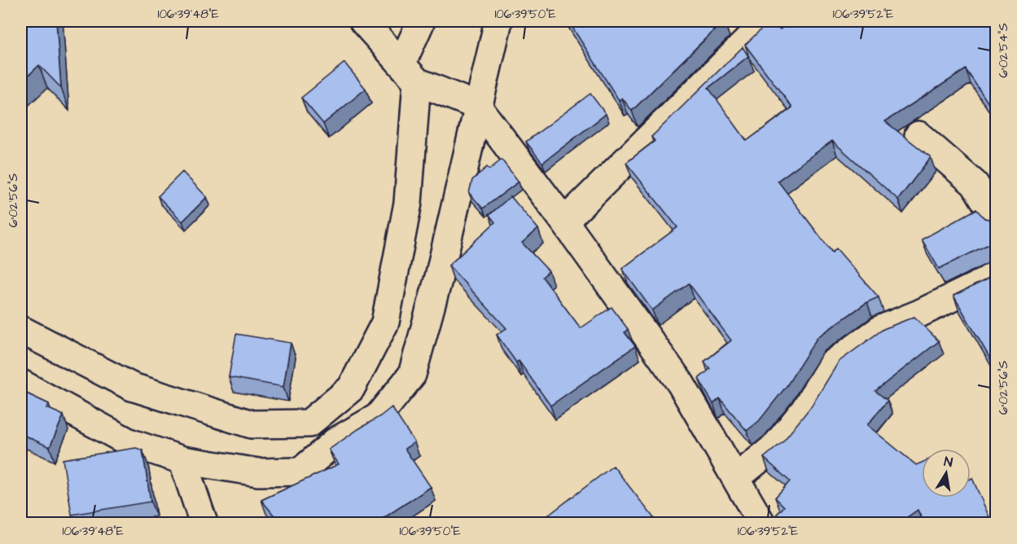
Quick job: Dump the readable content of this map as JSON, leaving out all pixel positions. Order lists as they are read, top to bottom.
{
  "north": "top",
  "coordinates": [
    "106°39'48\"E",
    "106°39'50\"E",
    "106°39'52\"E",
    "6°02'54\"S",
    "6°02'56\"S"
  ]
}
